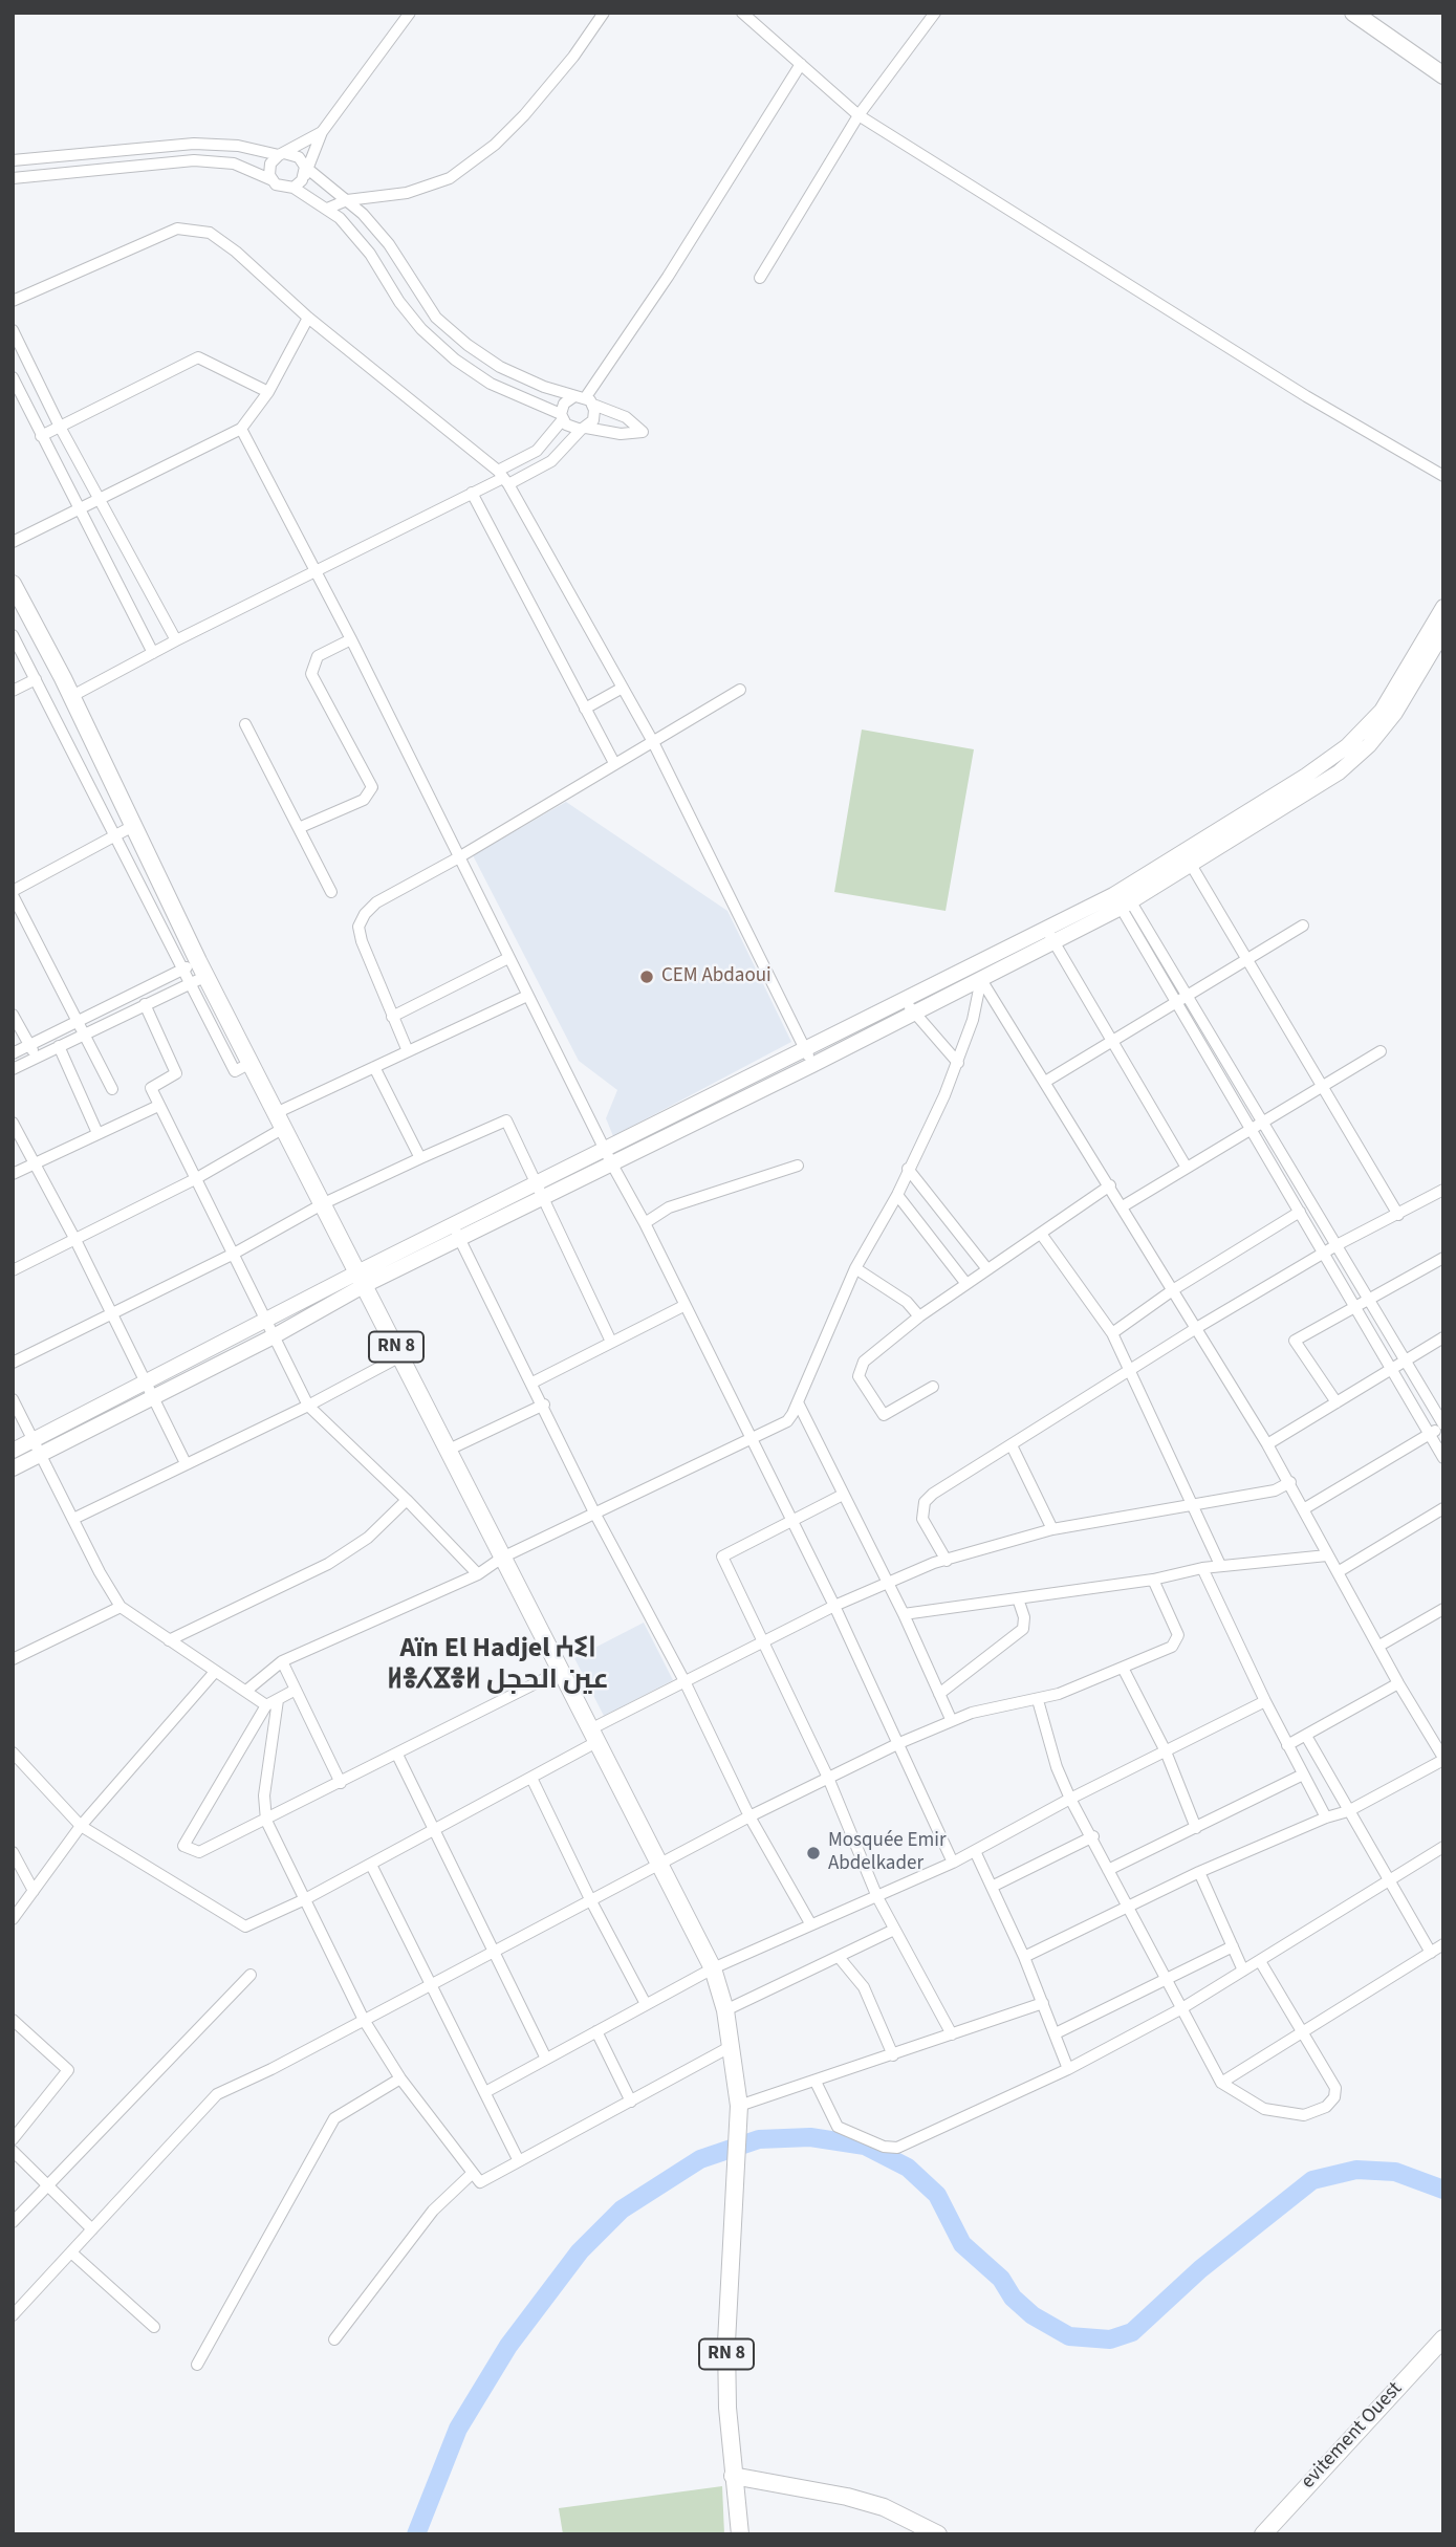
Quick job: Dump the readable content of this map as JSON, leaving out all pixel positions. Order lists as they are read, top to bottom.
{
  "streets": {
    "main road": ["RN 8", "evitement Ouest"]
  },
  "districts": ["Aïn El Hadjel ⵄⵉⵏ ⵍⴻⵃⴵⴻⵍ عين الحجل"],
  "places": ["CEM Abdaoui", "Mosquée Emir Abdelkader"]
}
